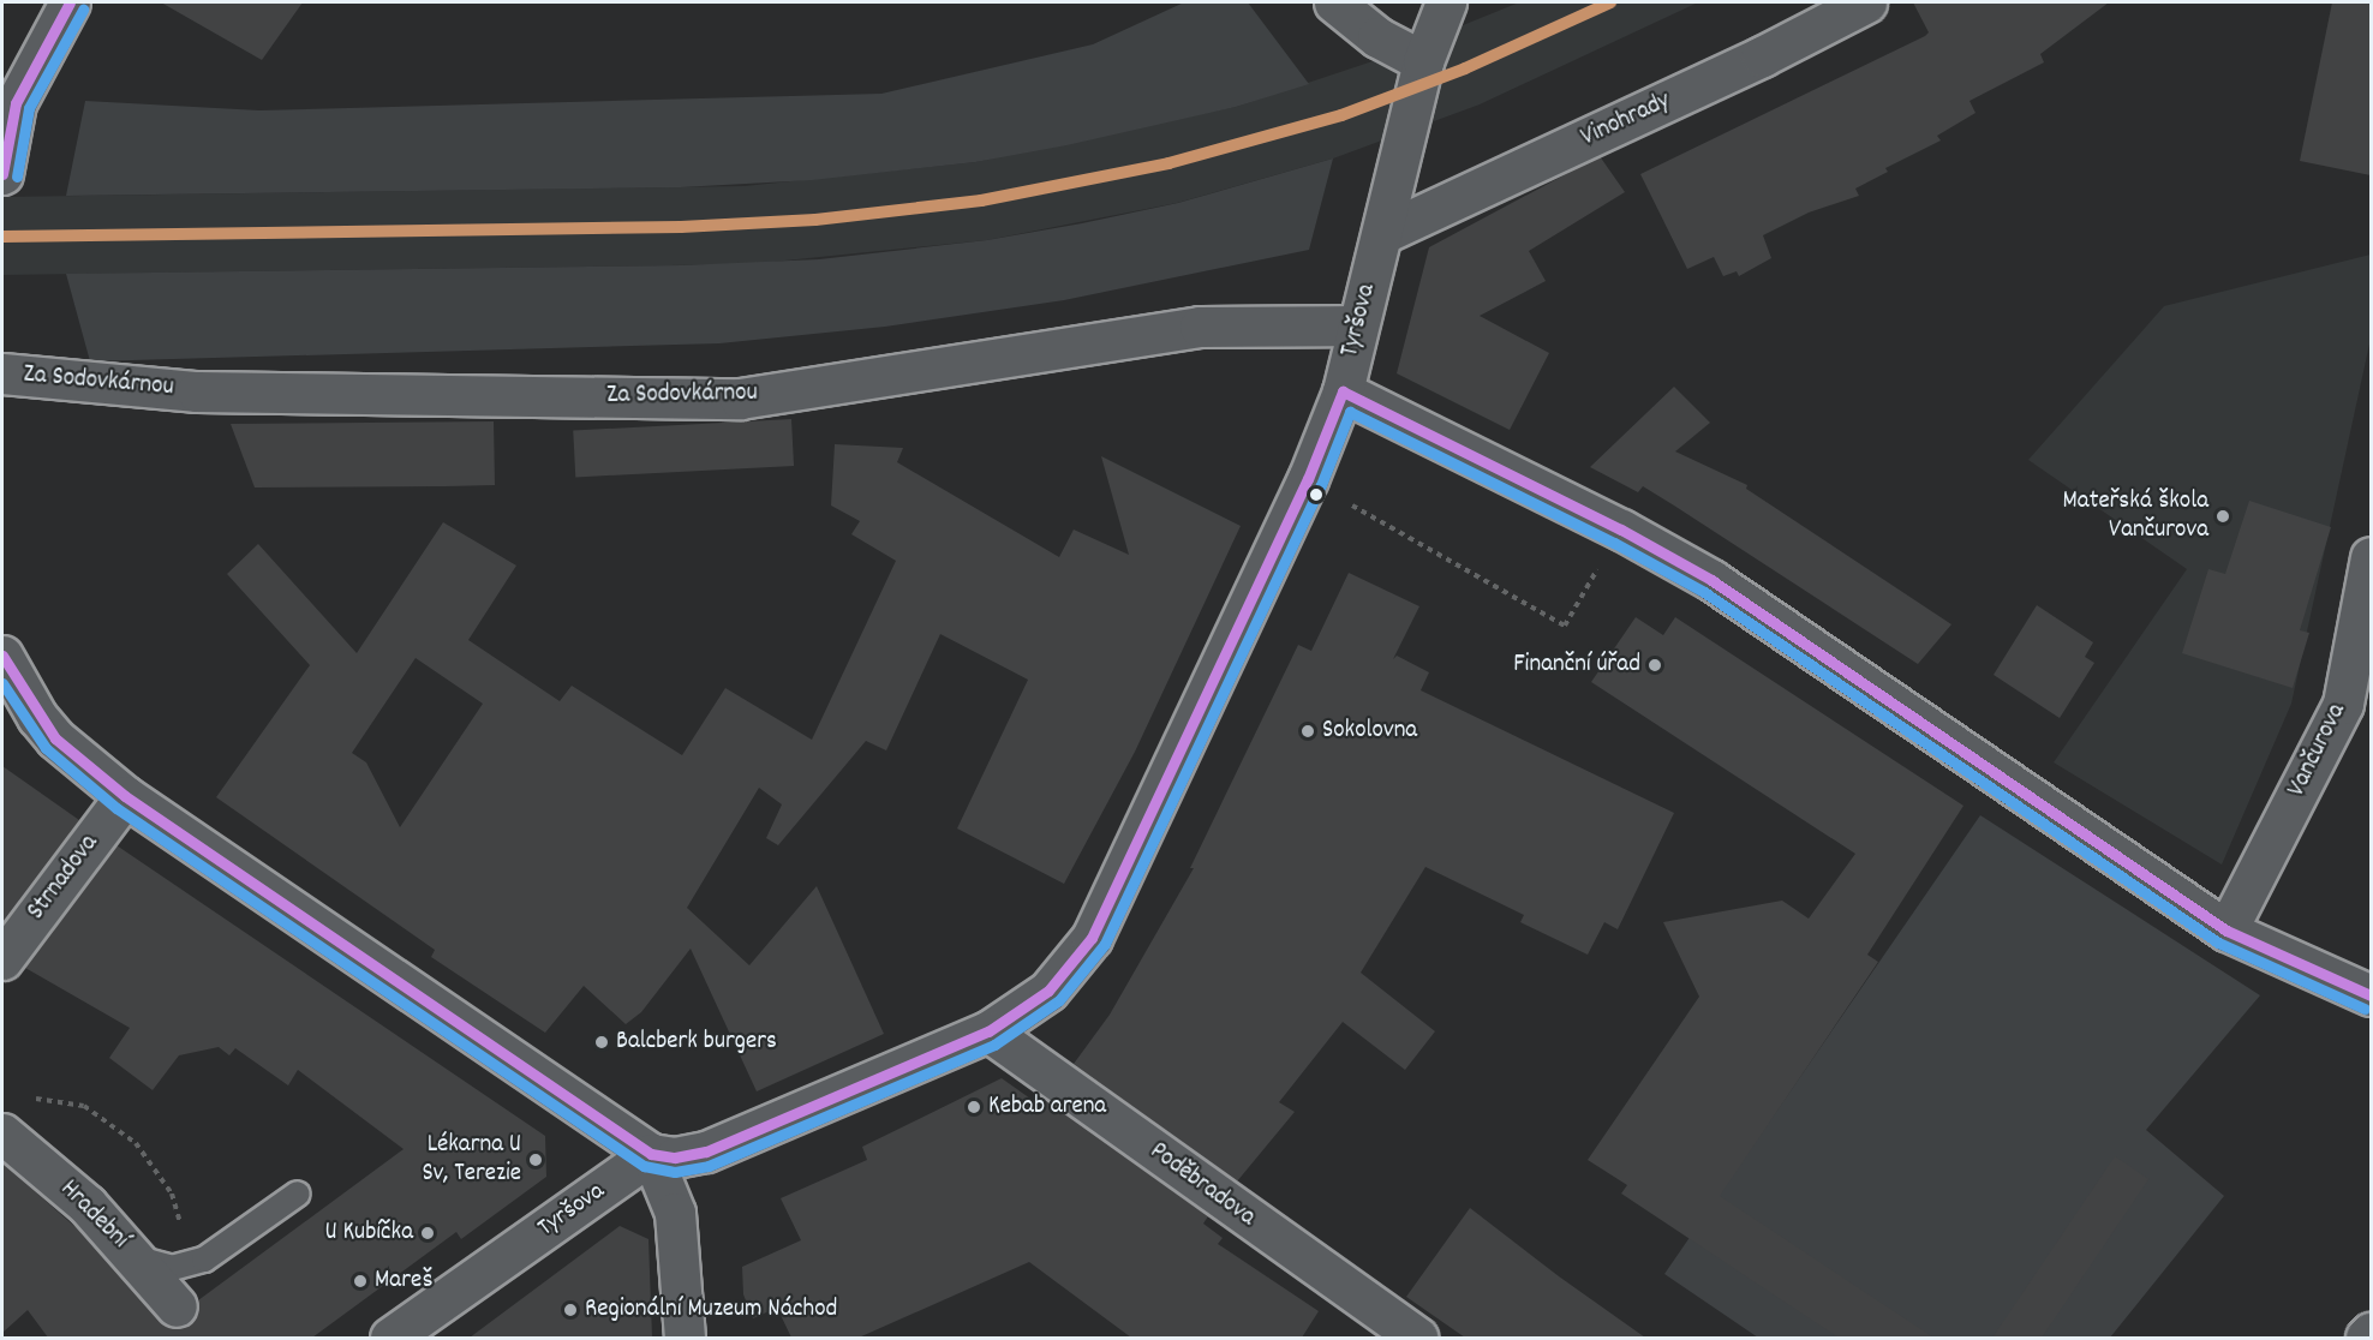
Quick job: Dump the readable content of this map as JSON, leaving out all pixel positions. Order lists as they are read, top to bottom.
{
  "streets": {
    "street": [
      "Vinohrady",
      "Tyršova",
      "Za Sodovkárnou",
      "Vančurova",
      "Strnadova",
      "Poděbradova",
      "Hradební"
    ]
  },
  "crossings": [
    ["Vinohrady", "Tyršova"],
    ["Tyršova", "Za Sodovkárnou"],
    ["Tyršova", "Poděbradova"]
  ],
  "places": [
    "Mateřská škola Vančurova",
    "Finanční úřad",
    "Sokolovna",
    "Balcberk burgers",
    "Kebab arena",
    "Lékarna U Sv, Terezie",
    "U Kubíčka",
    "Mareš",
    "Regionální Muzeum Náchod"
  ]
}
